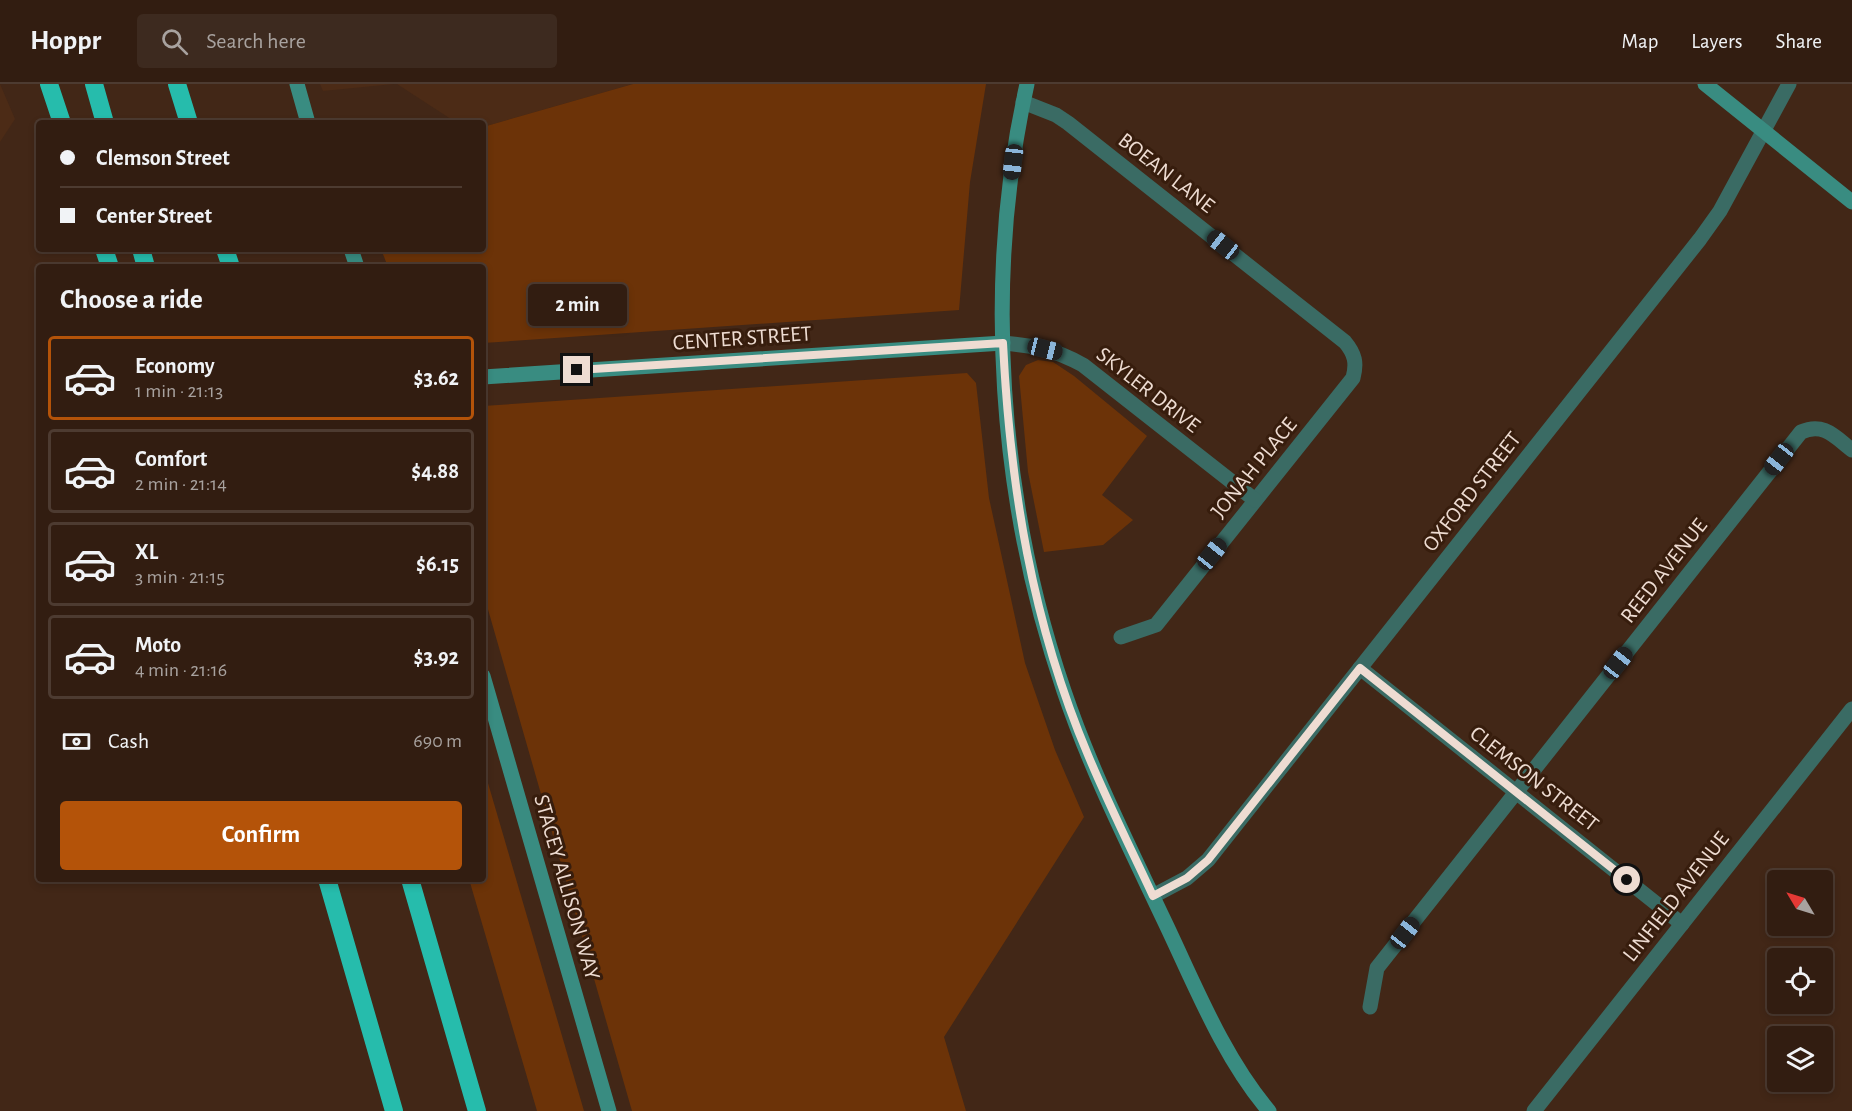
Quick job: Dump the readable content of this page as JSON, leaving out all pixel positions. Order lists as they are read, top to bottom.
{
  "streets": {
    "street": [
      "BOEAN LANE",
      "CENTER STREET",
      "SKYLER DRIVE",
      "JONAH PLACE",
      "OXFORD STREET",
      "REED AVENUE",
      "CLEMSON STREET",
      "STACEY ALLISON WAY",
      "LINFIELD AVENUE"
    ]
  },
  "crossings": [
    ["BOEAN LANE", "JONAH PLACE"],
    ["CENTER STREET", "SKYLER DRIVE"],
    ["SKYLER DRIVE", "JONAH PLACE"],
    ["OXFORD STREET", "CLEMSON STREET"],
    ["REED AVENUE", "CLEMSON STREET"],
    ["CLEMSON STREET", "LINFIELD AVENUE"]
  ],
  "north": "top left",
  "page": {
    "header": "Hoppr",
    "search": "Search here",
    "nav": ["Map", "Layers", "Share"],
    "banner": ["Clemson Street", "Center Street"],
    "heading": "Choose a ride",
    "bubble": "2 min",
    "list": [
      {
        "name": "Economy",
        "note": "1 min · 21:13",
        "value": "$3.62"
      },
      {
        "name": "Comfort",
        "note": "2 min · 21:14",
        "value": "$4.88"
      },
      {
        "name": "XL",
        "note": "3 min · 21:15",
        "value": "$6.15"
      },
      {
        "name": "Moto",
        "note": "4 min · 21:16",
        "value": "$3.92"
      }
    ],
    "pay": ["Cash", "690 m"],
    "buttons": "Confirm"
  }
}
